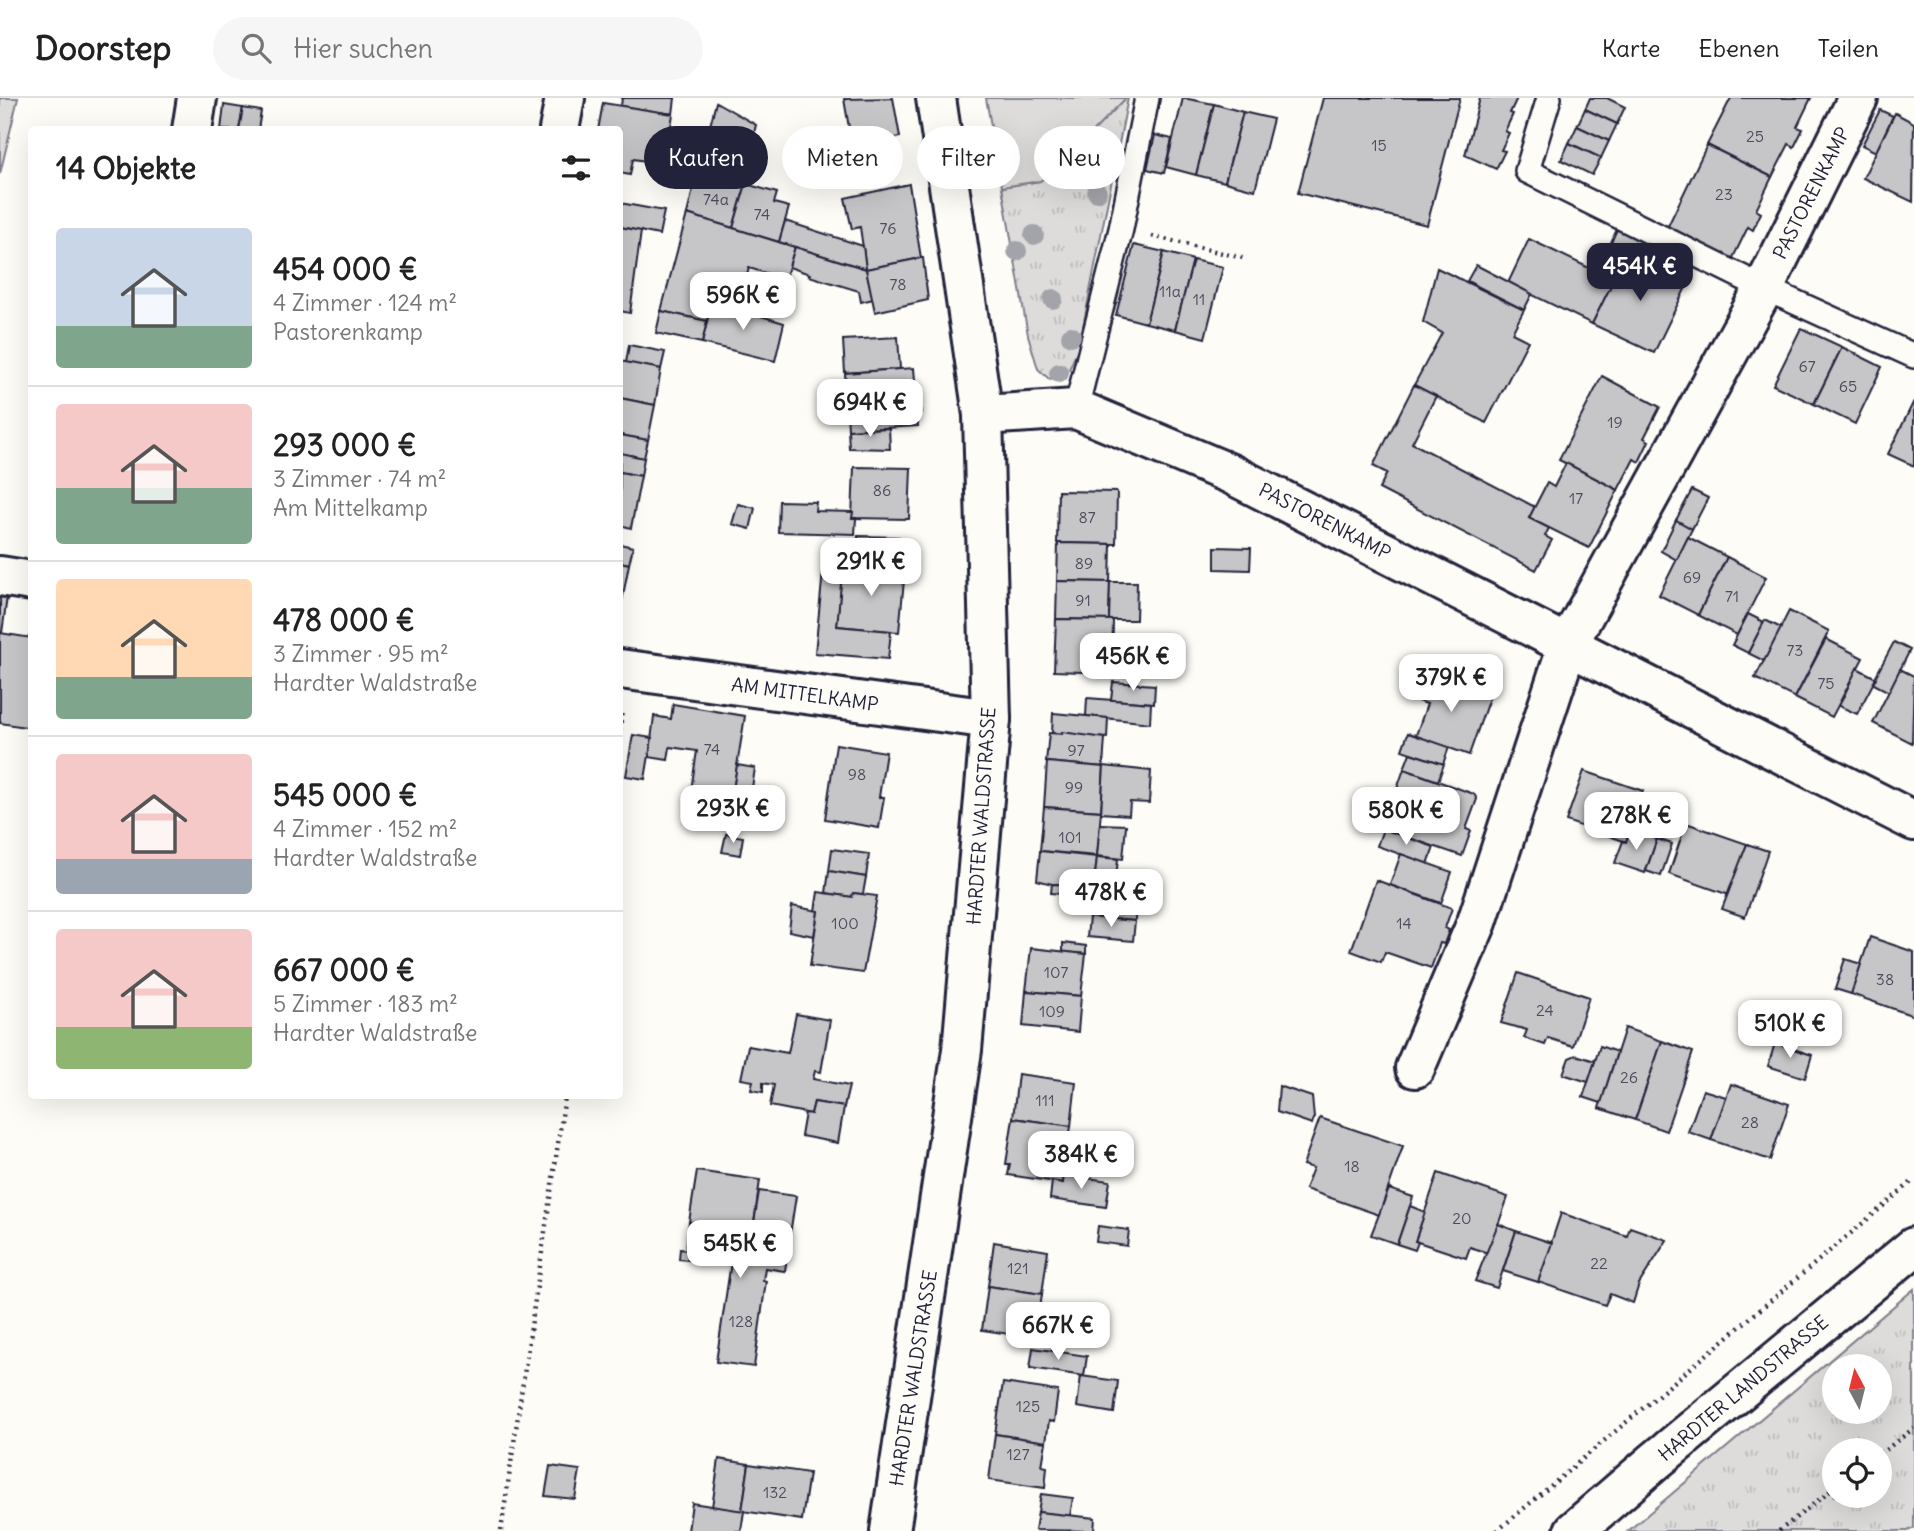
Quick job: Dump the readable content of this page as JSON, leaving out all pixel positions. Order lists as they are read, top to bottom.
{
  "streets": {
    "street": [
      "PASTORENKAMP",
      "AM MITTELKAMP",
      "HARDTER WALDSTRASSE",
      "HARDTER LANDSTRASSE"
    ]
  },
  "crossings": [
    ["PASTORENKAMP", "HARDTER WALDSTRASSE"],
    ["AM MITTELKAMP", "HARDTER WALDSTRASSE"]
  ],
  "house_numbers": [
    "25",
    "15",
    "23",
    "74a",
    "74",
    "76",
    "78",
    "11a",
    "11",
    "67",
    "65",
    "19",
    "86",
    "17",
    "87",
    "89",
    "69",
    "71",
    "91",
    "73",
    "75",
    "74",
    "97",
    "98",
    "99",
    "101",
    "100",
    "14",
    "107",
    "38",
    "24",
    "109",
    "26",
    "111",
    "28",
    "18",
    "20",
    "22",
    "121",
    "128",
    "125",
    "127",
    "132"
  ],
  "north": "top",
  "page": {
    "header": "Doorstep",
    "search": "Hier suchen",
    "nav": ["Karte", "Ebenen", "Teilen"],
    "chip": [
      "Kaufen",
      "Mieten",
      "Filter",
      "Neu"
    ],
    "heading": "14 Objekte",
    "list": [
      {
        "name": "454 000 €",
        "note": "4 Zimmer · 124 m² · Pastorenkamp"
      },
      {
        "name": "293 000 €",
        "note": "3 Zimmer · 74 m² · Am Mittelkamp"
      },
      {
        "name": "478 000 €",
        "note": "3 Zimmer · 95 m² · Hardter Waldstraße"
      },
      {
        "name": "545 000 €",
        "note": "4 Zimmer · 152 m² · Hardter Waldstraße"
      },
      {
        "name": "667 000 €",
        "note": "5 Zimmer · 183 m² · Hardter Waldstraße"
      }
    ],
    "price": [
      "454K €",
      "596K €",
      "694K €",
      "291K €",
      "456K €",
      "379K €",
      "293K €",
      "580K €",
      "278K €",
      "478K €",
      "510K €",
      "384K €",
      "545K €",
      "667K €"
    ]
  }
}
